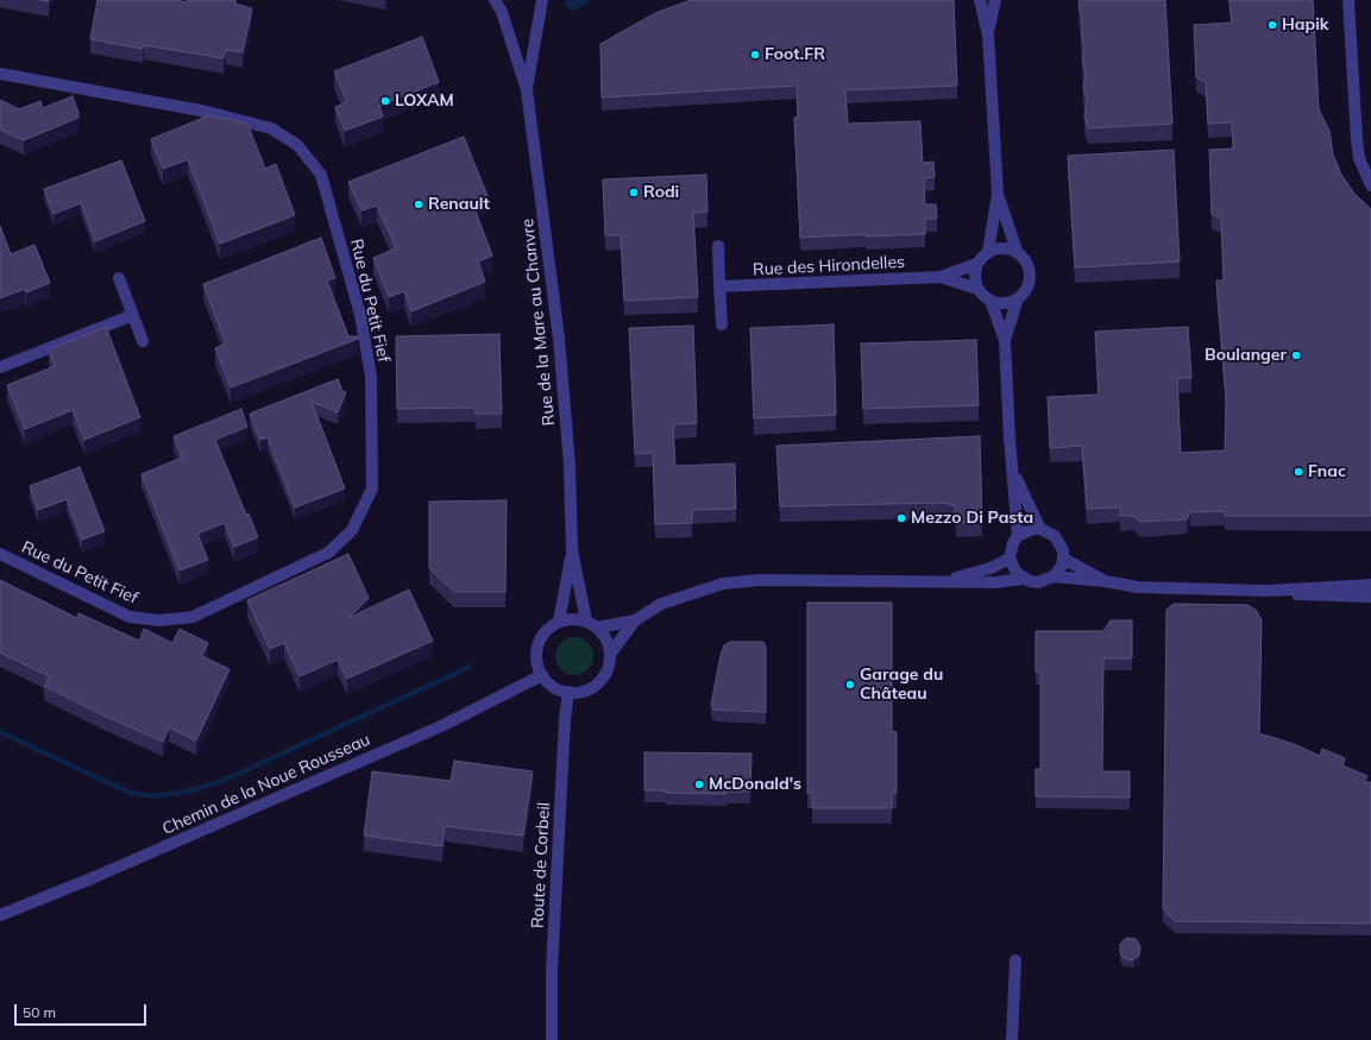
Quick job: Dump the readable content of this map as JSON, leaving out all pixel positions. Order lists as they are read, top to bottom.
{
  "streets": {
    "street": [
      "Rue des Hirondelles",
      "Rue du Petit Fief",
      "Rue de la Mare au Chanvre",
      "Chemin de la Noue Rousseau",
      "Route de Corbeil"
    ]
  },
  "crossings": [
    ["Rue de la Mare au Chanvre", "Chemin de la Noue Rousseau"],
    ["Rue de la Mare au Chanvre", "Route de Corbeil"],
    ["Chemin de la Noue Rousseau", "Route de Corbeil"]
  ],
  "places": [
    "Hapik",
    "Foot.FR",
    "LOXAM",
    "Rodi",
    "Renault",
    "Boulanger",
    "Fnac",
    "Mezzo Di Pasta",
    "Garage du Château",
    "McDonald's"
  ],
  "scale_bar": "50 m"
}
